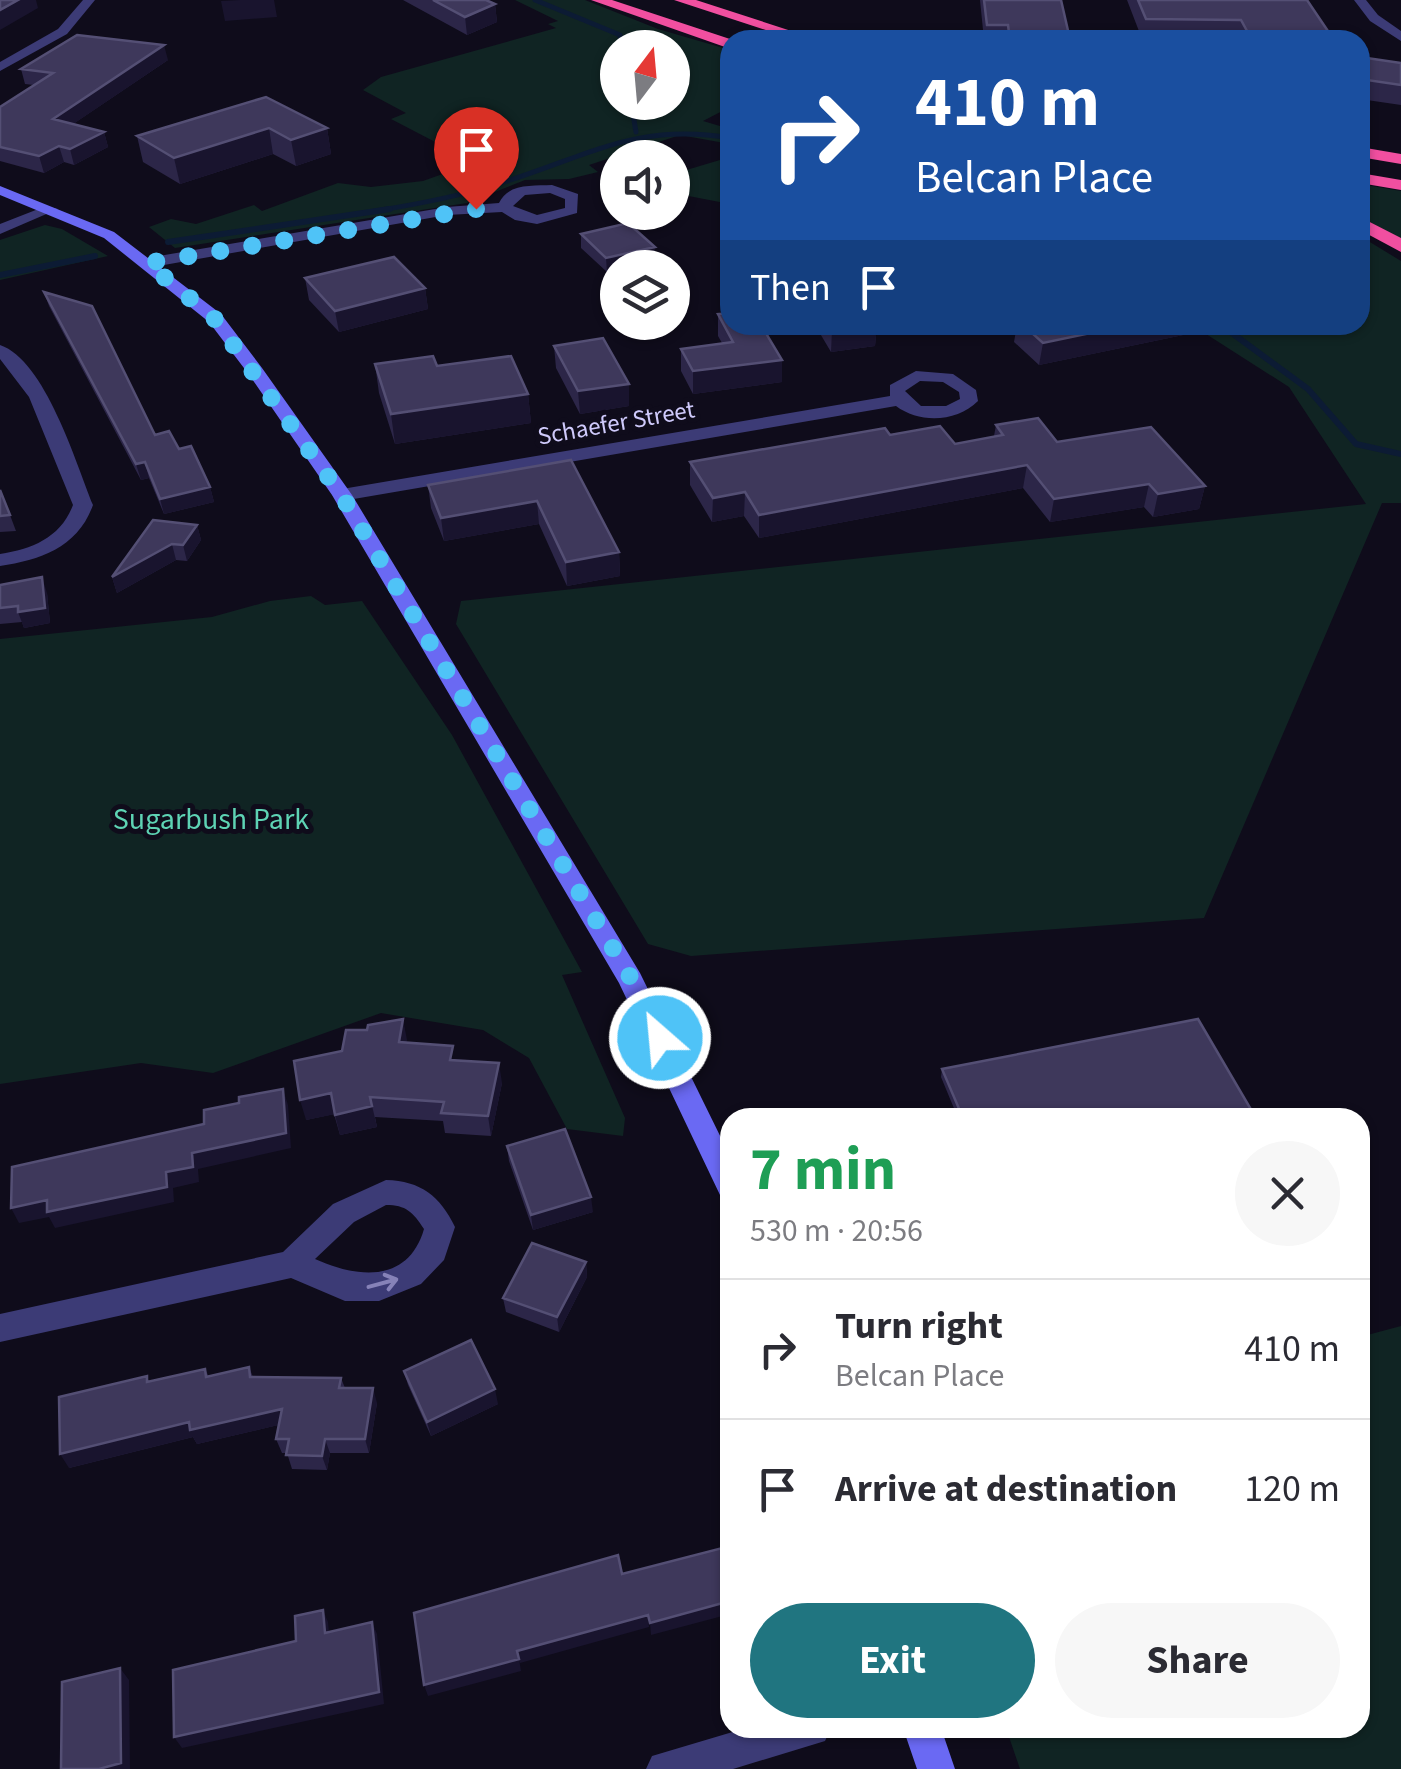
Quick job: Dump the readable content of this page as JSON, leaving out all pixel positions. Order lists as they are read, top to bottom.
{
  "streets": {
    "street": ["Schaefer Street"]
  },
  "parks": ["Sugarbush Park"],
  "north": "top",
  "page": {
    "turn": ["410 m", "Belcan Place"],
    "then": "Then",
    "heading": ["7 min", "530 m · 20:56"],
    "list": [
      {
        "name": "Turn right",
        "note": "Belcan Place",
        "value": "410 m"
      },
      {
        "name": "Arrive at destination",
        "value": "120 m"
      }
    ],
    "buttons": ["Exit", "Share"]
  }
}
